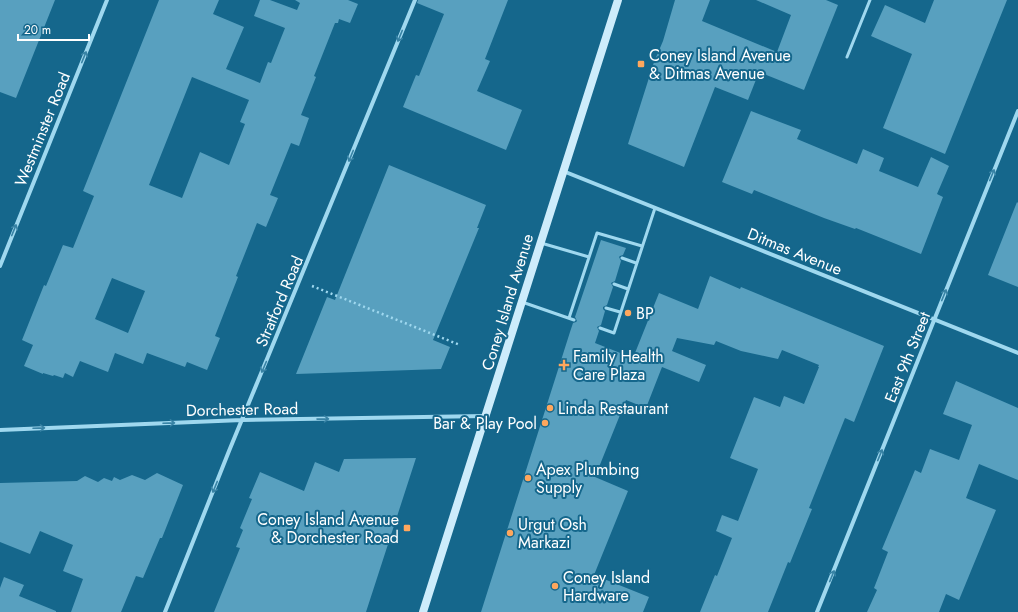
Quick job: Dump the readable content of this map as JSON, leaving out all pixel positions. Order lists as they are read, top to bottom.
{
  "streets": {
    "main road": ["Coney Island Avenue"],
    "street": [
      "Westminster Road",
      "Ditmas Avenue",
      "Stratford Road",
      "East 9th Street",
      "Dorchester Road"
    ]
  },
  "crossings": [
    ["Ditmas Avenue", "Coney Island Avenue"],
    ["Ditmas Avenue", "East 9th Street"],
    ["Stratford Road", "Dorchester Road"],
    ["Coney Island Avenue", "Dorchester Road"]
  ],
  "one_way": [
    "Westminster Road",
    "Stratford Road",
    "East 9th Street",
    "Dorchester Road"
  ],
  "places": {
    "transit": ["Coney Island Avenue & Ditmas Avenue", "Coney Island Avenue & Dorchester Road"],
    "other": [
      "BP",
      "Linda Restaurant",
      "Bar & Play Pool",
      "Apex Plumbing Supply",
      "Urgut Osh Markazi",
      "Coney Island Hardware"
    ],
    "health": ["Family Health Care Plaza"]
  },
  "scale_bar": "20 m"
}
